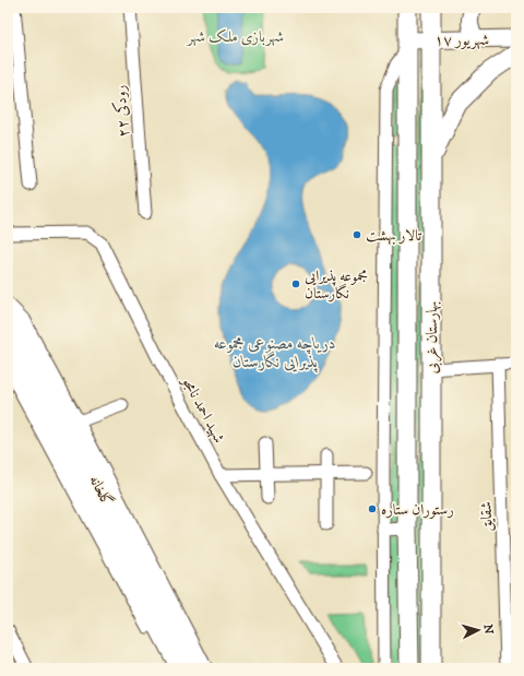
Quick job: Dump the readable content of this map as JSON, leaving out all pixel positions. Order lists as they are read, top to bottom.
{
  "streets": {
    "main road": ["۱۷ شهریور", "بهارستان غربی", "گلخانه"],
    "street": ["رودکی ۲۲", "شهید احمد نامجو", "شقایق"]
  },
  "crossings": [
    ["۱۷ شهریور", "بهارستان غربی"]
  ],
  "water": ["دریاچه مصنوعی مجموعه پذیرایی نگارستان"],
  "parks": ["شهربازی ملک شهر"],
  "places": ["تالار بهشت", "مجموعه پذیرایی نگارستان", "رستوران ستاره"],
  "north": "right"
}
